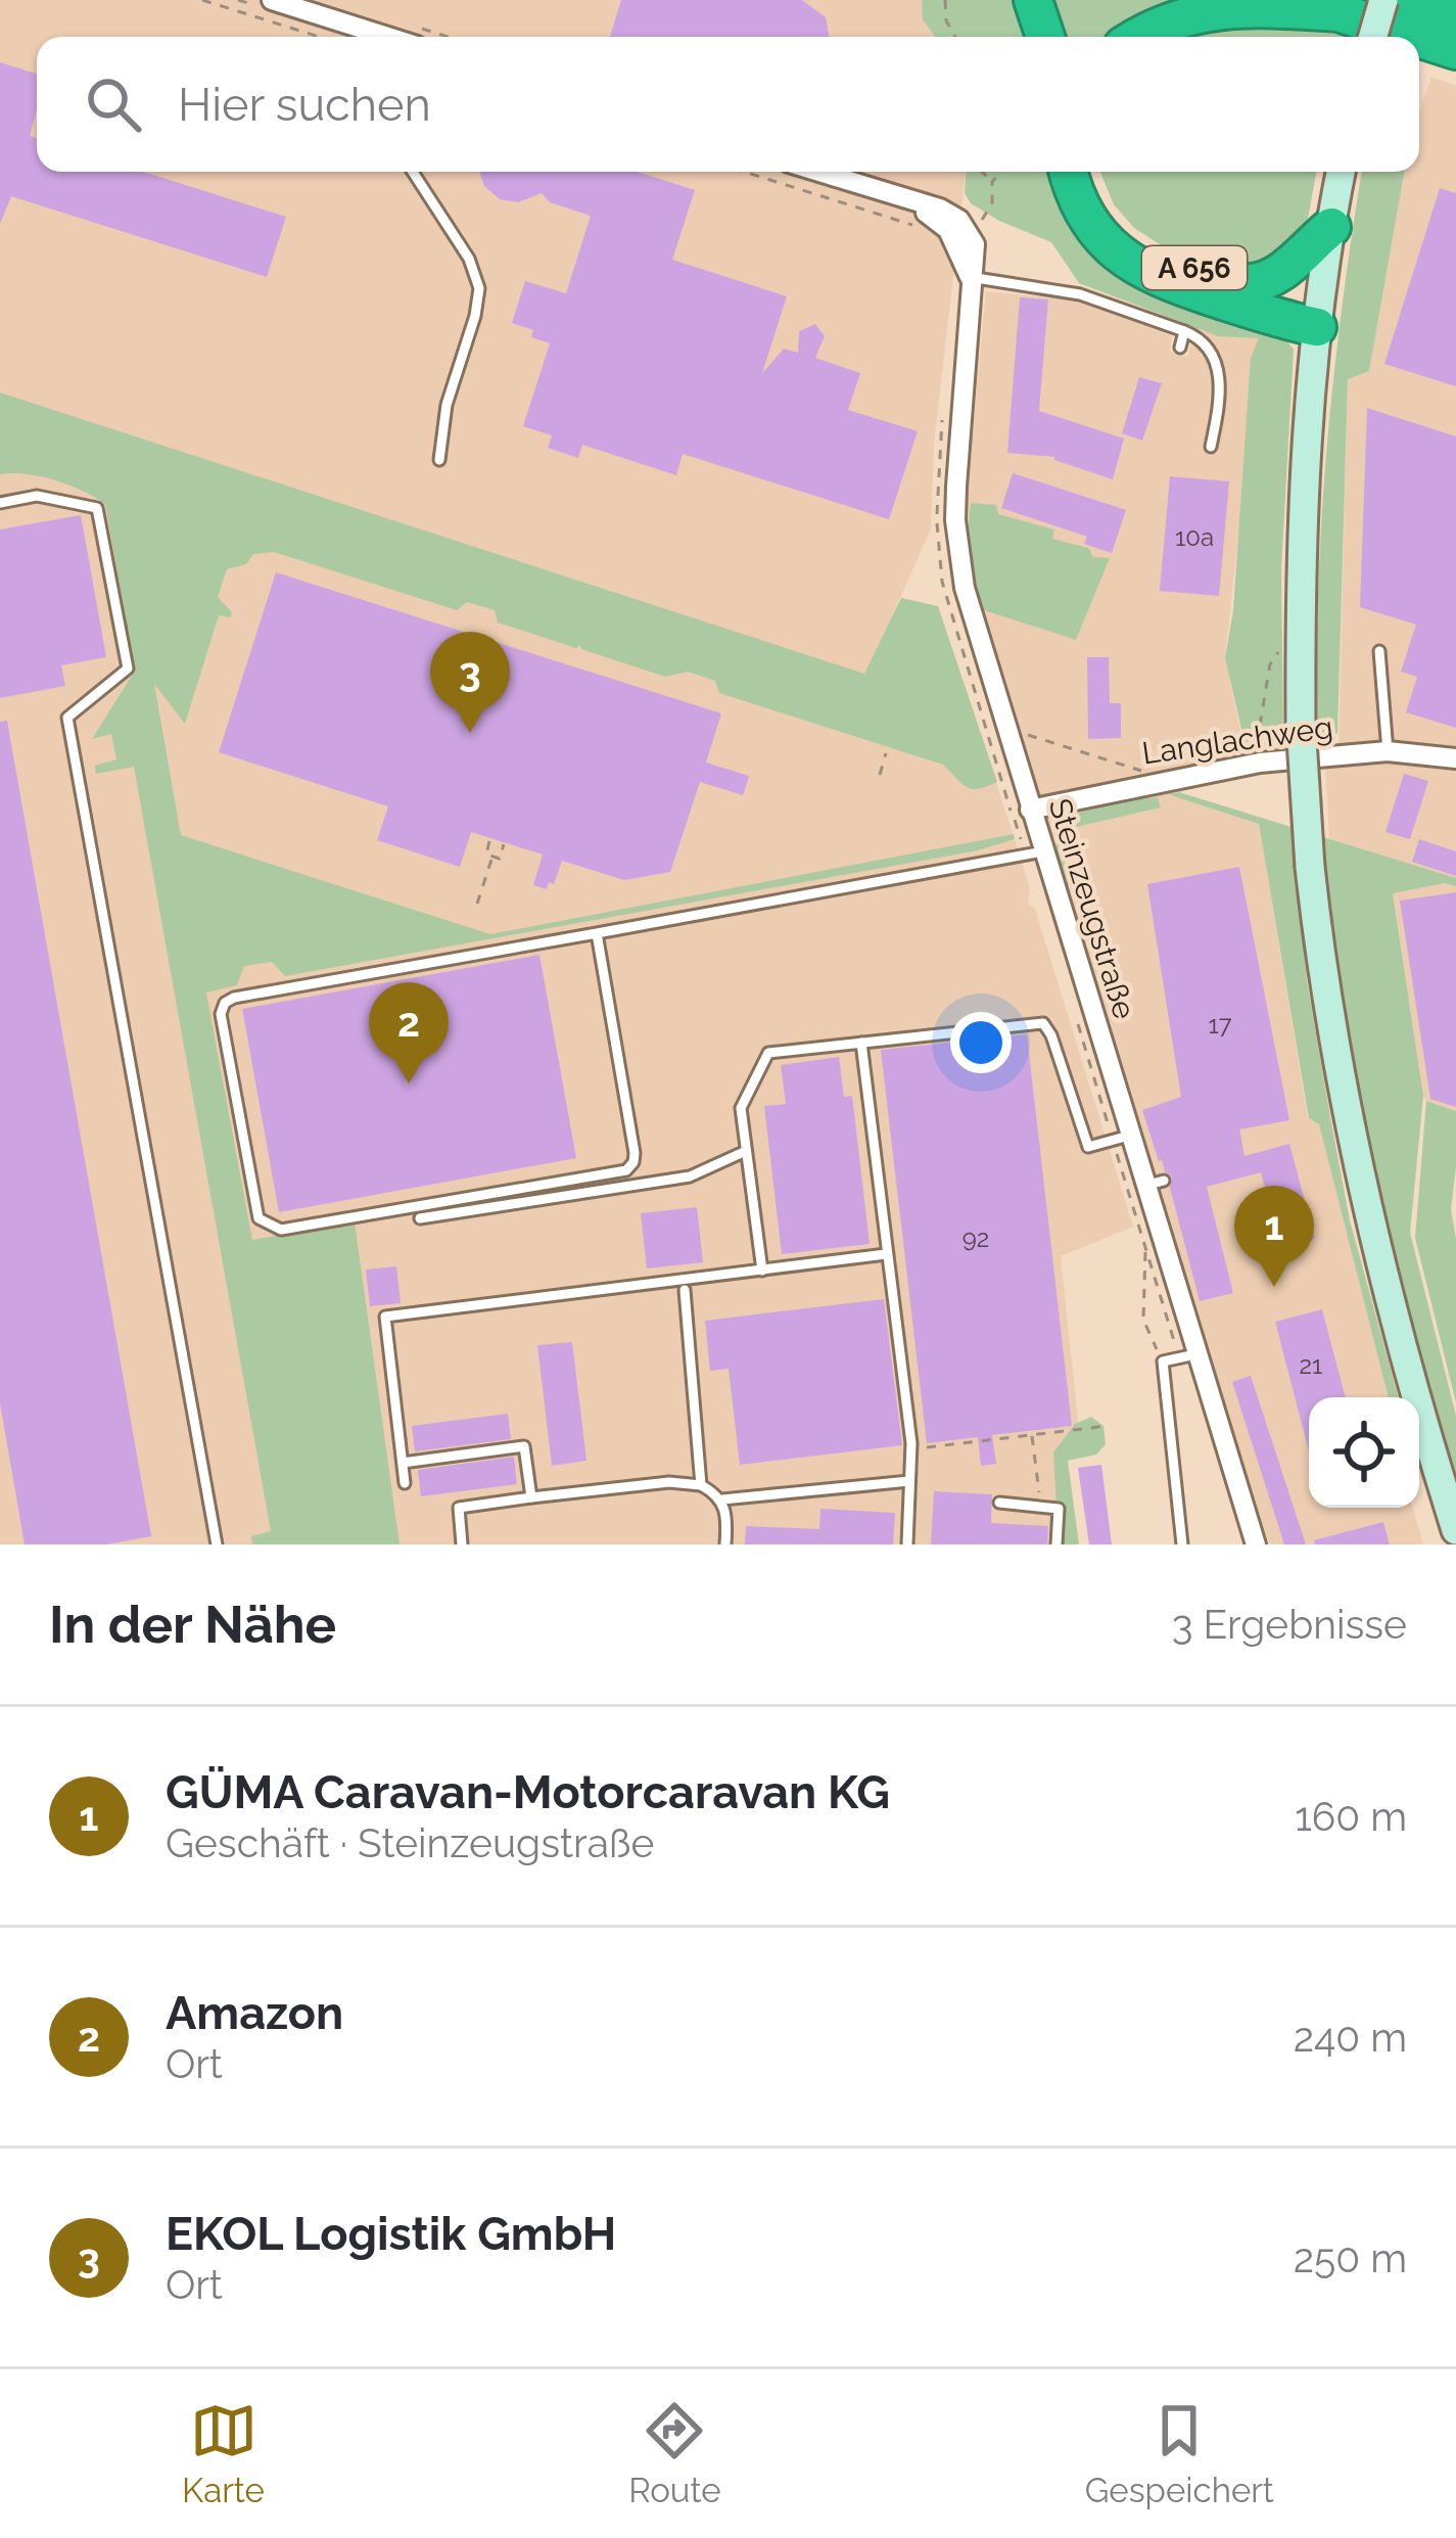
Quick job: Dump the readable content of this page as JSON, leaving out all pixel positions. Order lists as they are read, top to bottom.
{
  "streets": {
    "highway": ["A 656"],
    "street": ["Langlachweg", "Steinzeugstraße"]
  },
  "crossings": [
    ["Langlachweg", "Steinzeugstraße"]
  ],
  "house_numbers": [
    "10a",
    "17",
    "92",
    "21"
  ],
  "page": {
    "search": "Hier suchen",
    "pins": ["3", "2", "1"],
    "heading": ["In der Nähe", "3 Ergebnisse"],
    "list": [
      {
        "mark": "1",
        "name": "GÜMA Caravan-Motorcaravan KG",
        "note": "Geschäft · Steinzeugstraße",
        "value": "160 m"
      },
      {
        "mark": "2",
        "name": "Amazon",
        "note": "Ort",
        "value": "240 m"
      },
      {
        "mark": "3",
        "name": "EKOL Logistik GmbH",
        "note": "Ort",
        "value": "250 m"
      }
    ],
    "nav": ["Karte", "Route", "Gespeichert"]
  }
}
